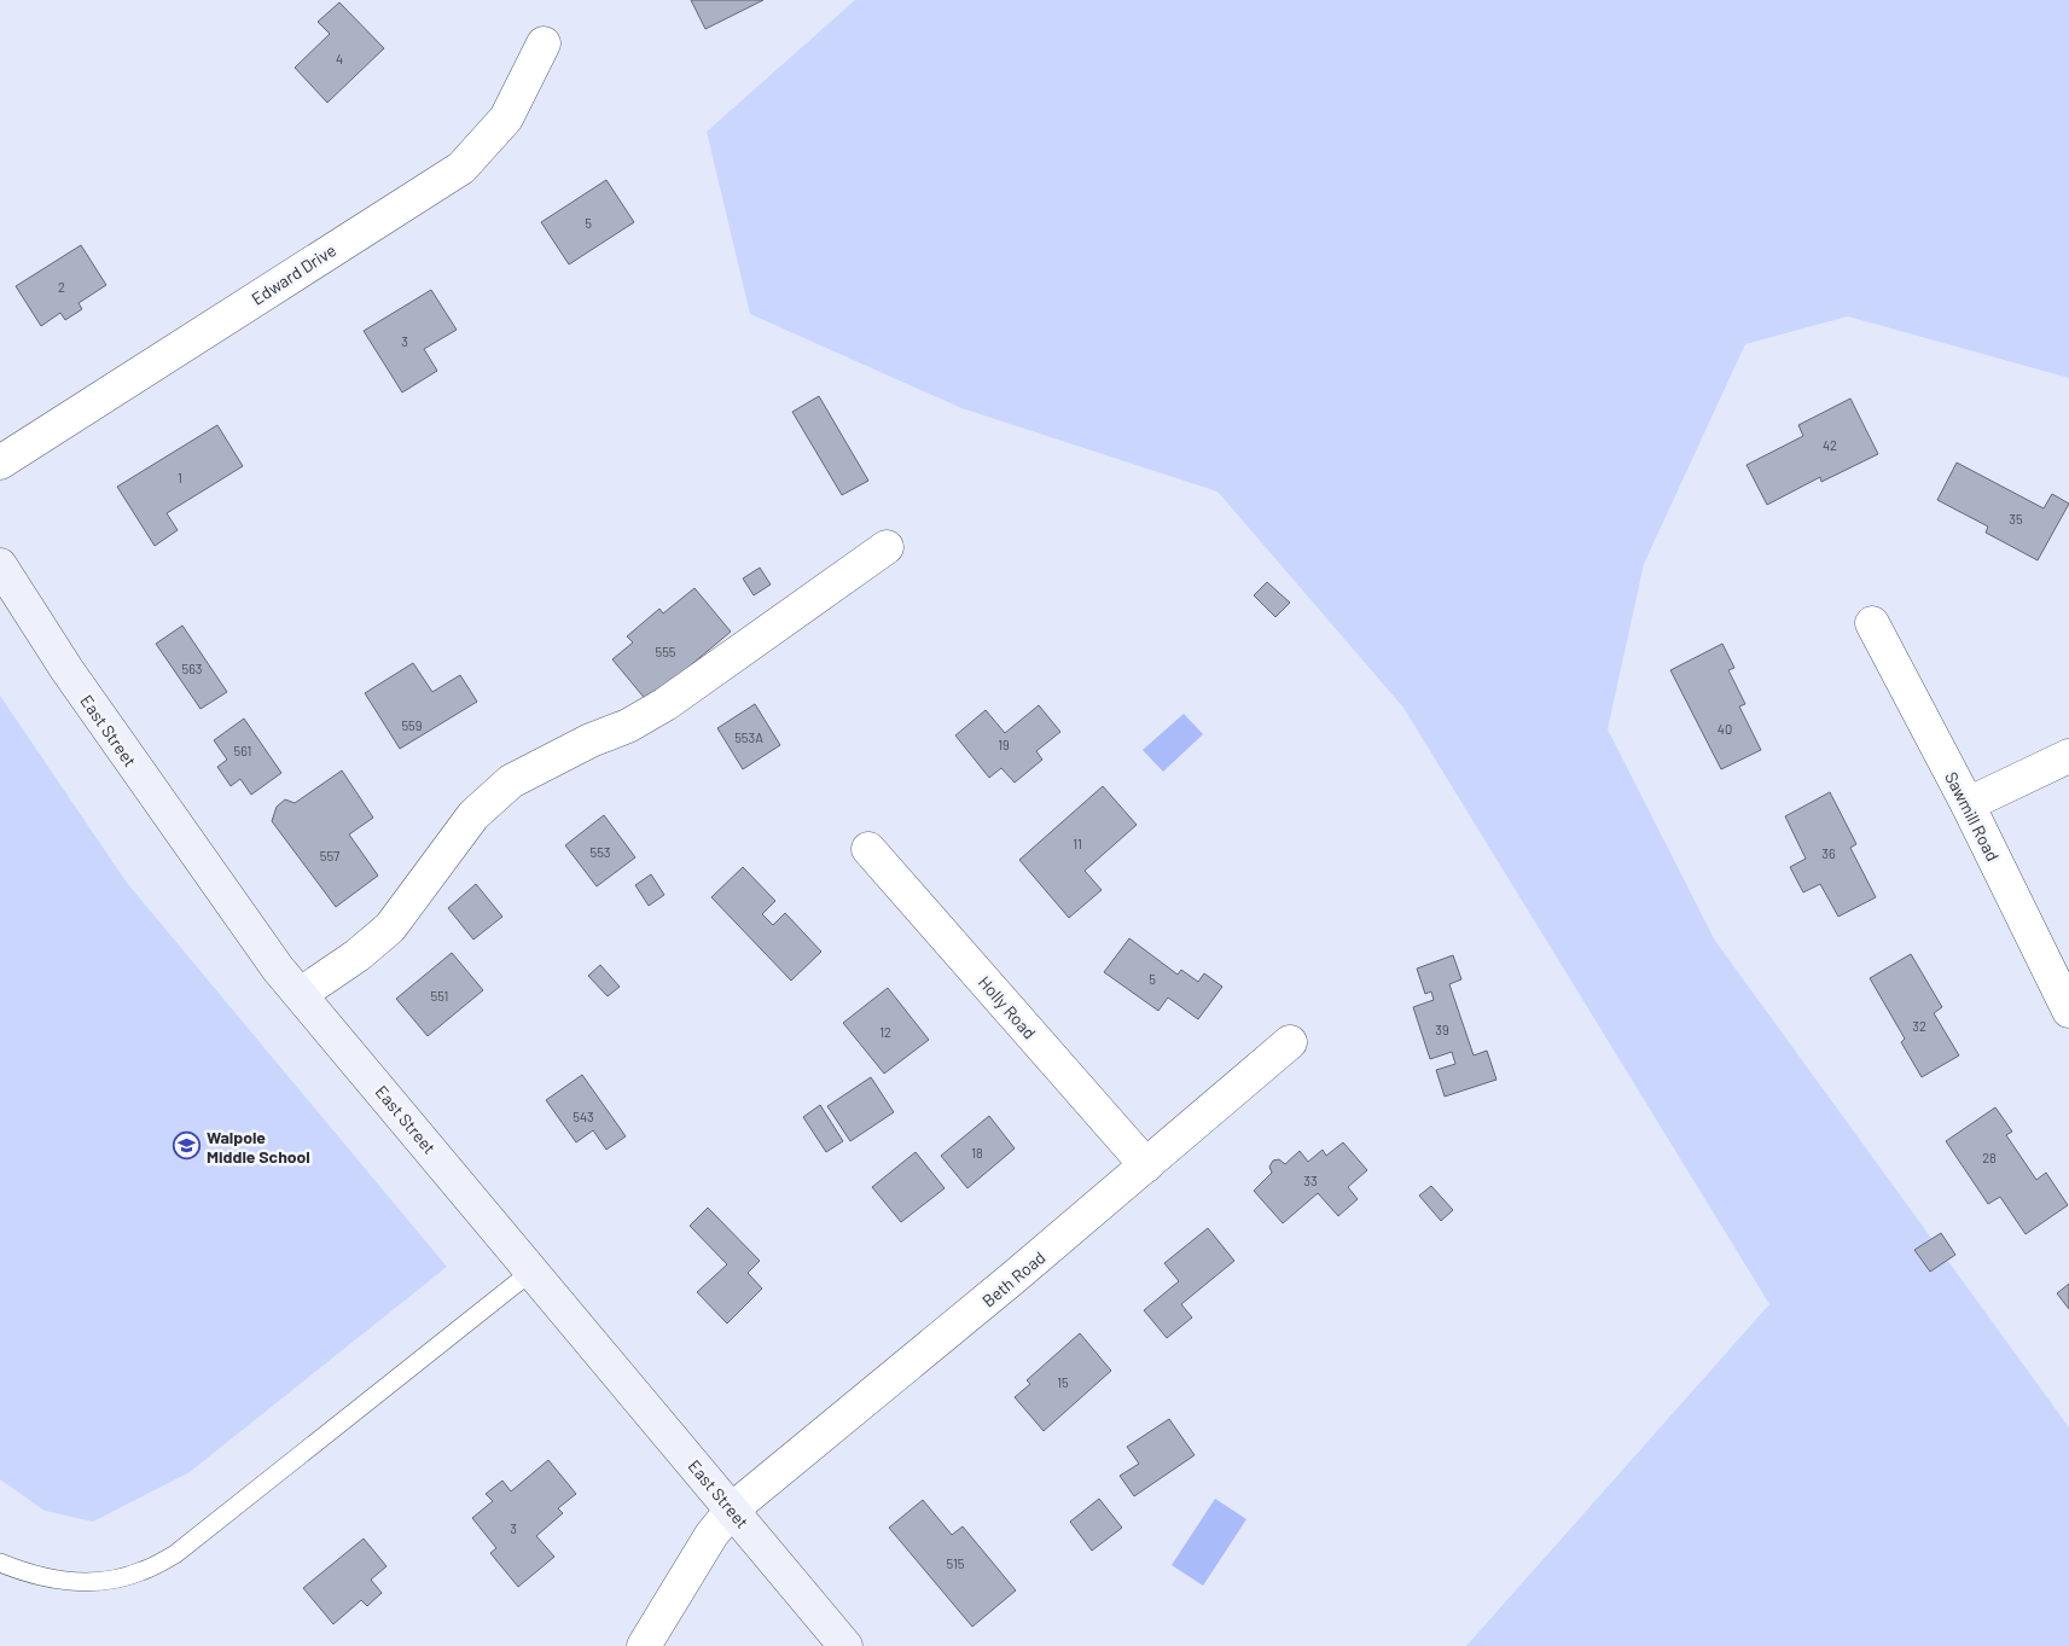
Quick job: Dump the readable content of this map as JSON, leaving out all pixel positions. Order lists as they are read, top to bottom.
{
  "streets": {
    "street": [
      "Edward Drive",
      "East Street",
      "Sawmill Road",
      "Holly Road",
      "Beth Road"
    ]
  },
  "crossings": [
    ["East Street", "Beth Road"],
    ["Holly Road", "Beth Road"]
  ],
  "places": {
    "school or university": ["Walpole Middle School"]
  },
  "house_numbers": [
    "4",
    "5",
    "2",
    "3",
    "42",
    "1",
    "35",
    "555",
    "563",
    "559",
    "40",
    "553A",
    "19",
    "561",
    "11",
    "553",
    "36",
    "557",
    "5",
    "551",
    "32",
    "39",
    "12",
    "543",
    "18",
    "28",
    "33",
    "15",
    "3",
    "515"
  ]
}
